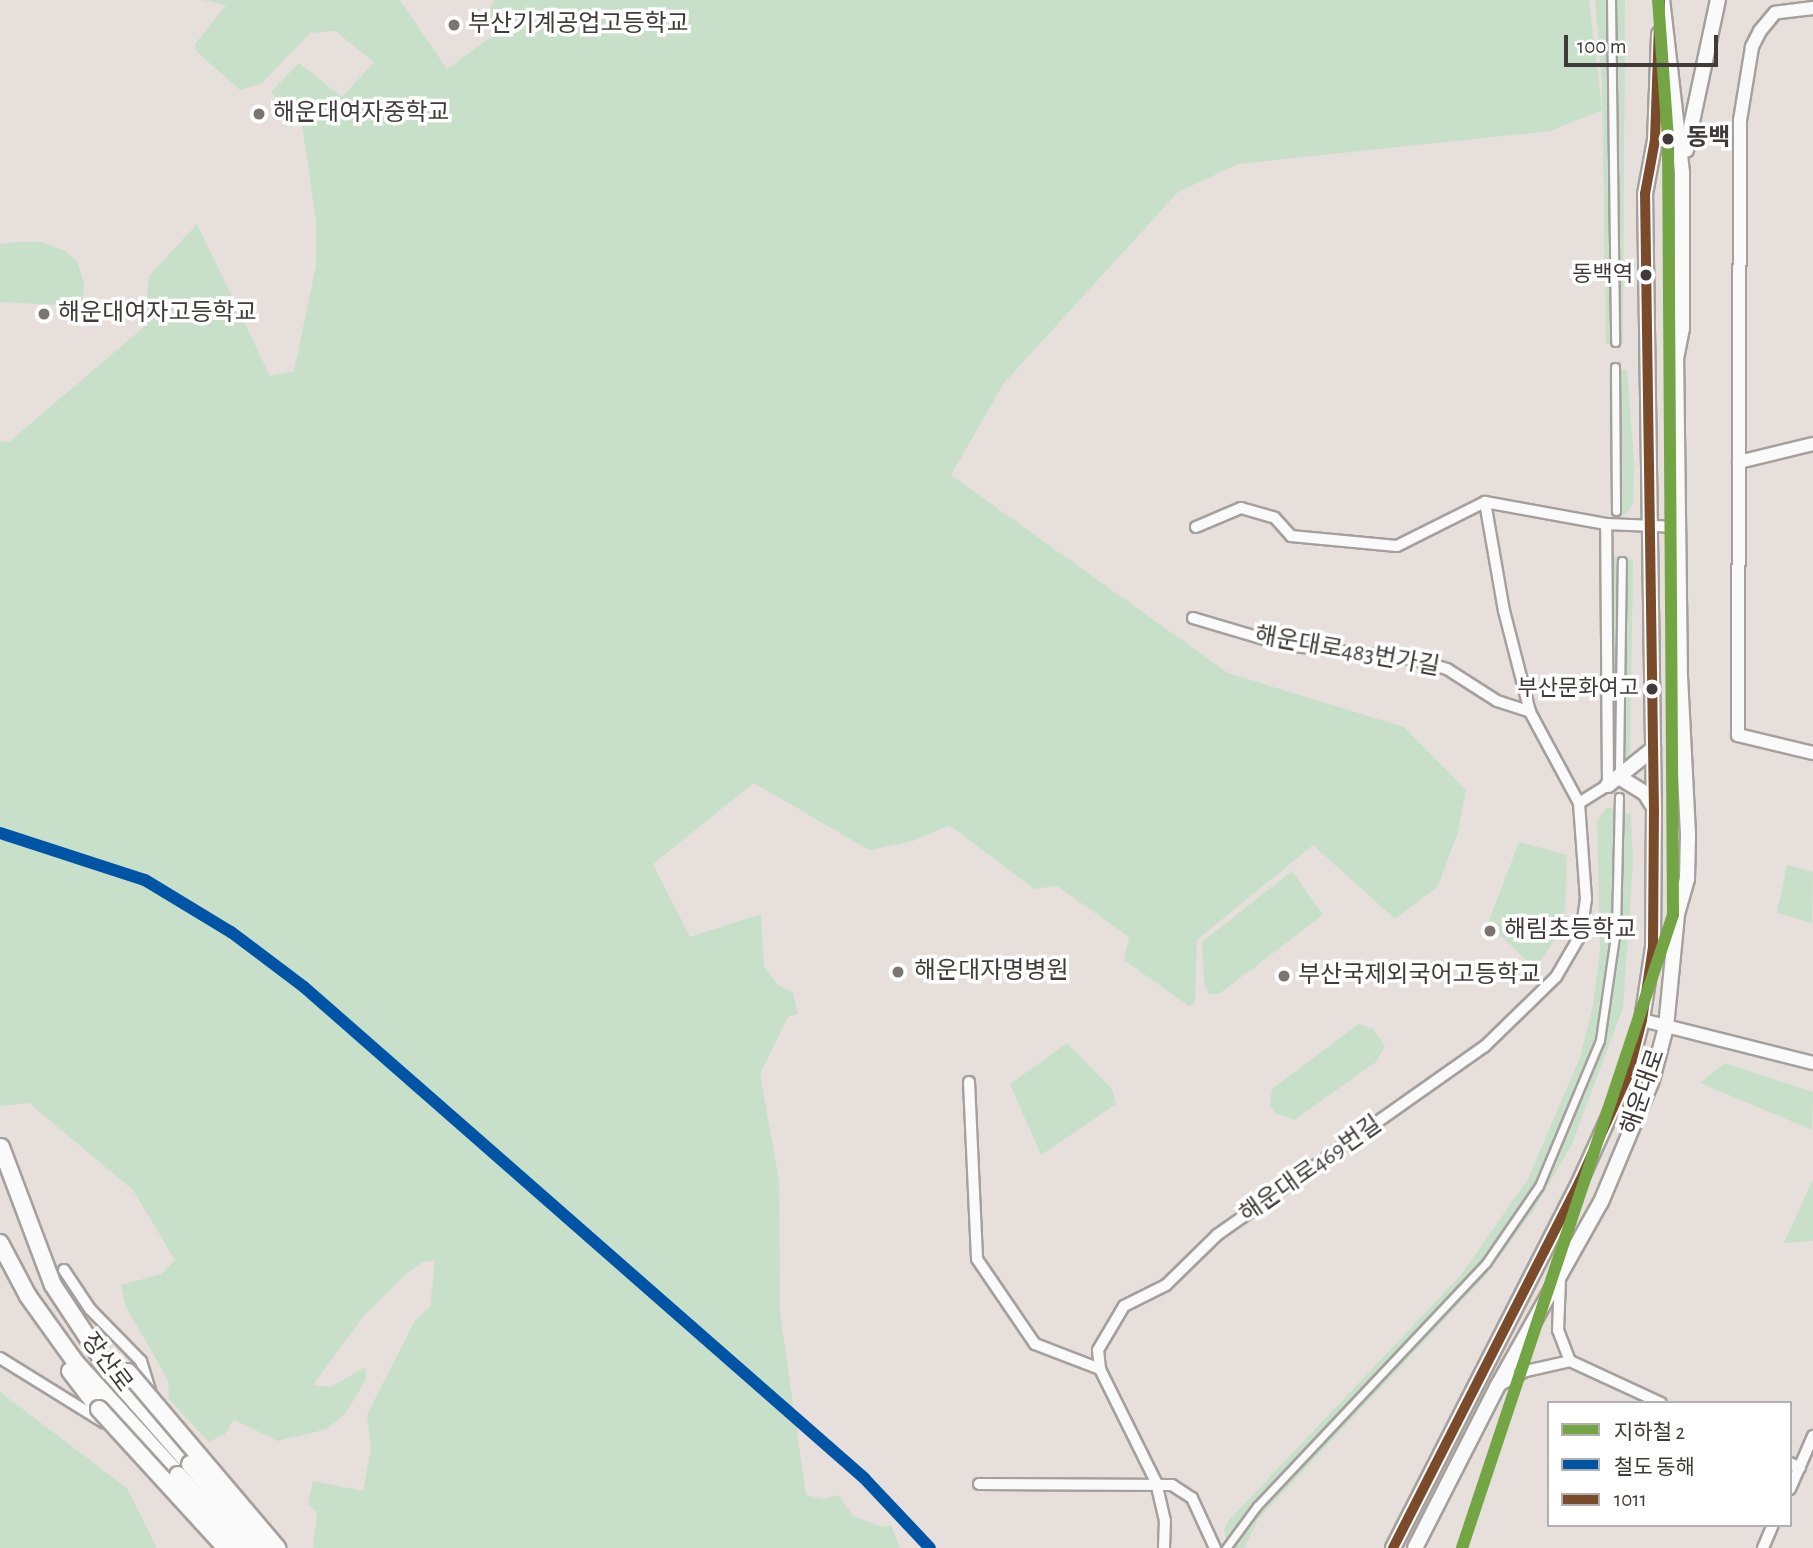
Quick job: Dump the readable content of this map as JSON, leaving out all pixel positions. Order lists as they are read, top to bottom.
{
  "streets": {
    "highway": ["장산로"],
    "main road": ["해운대로"],
    "street": ["해운대로483번가길", "해운대로469번길"]
  },
  "places": [
    "부산기계공업고등학교",
    "해운대여자중학교",
    "동백",
    "동백역",
    "해운대여자고등학교",
    "부산문화여고",
    "해림초등학교",
    "해운대자명병원",
    "부산국제외국어고등학교"
  ],
  "lines": ["metro line 2", "transit line 1011", "rail line 동해"],
  "legend": ["지하철 2", "철도 동해", "1011"],
  "scale_bar": "100 m"
}
